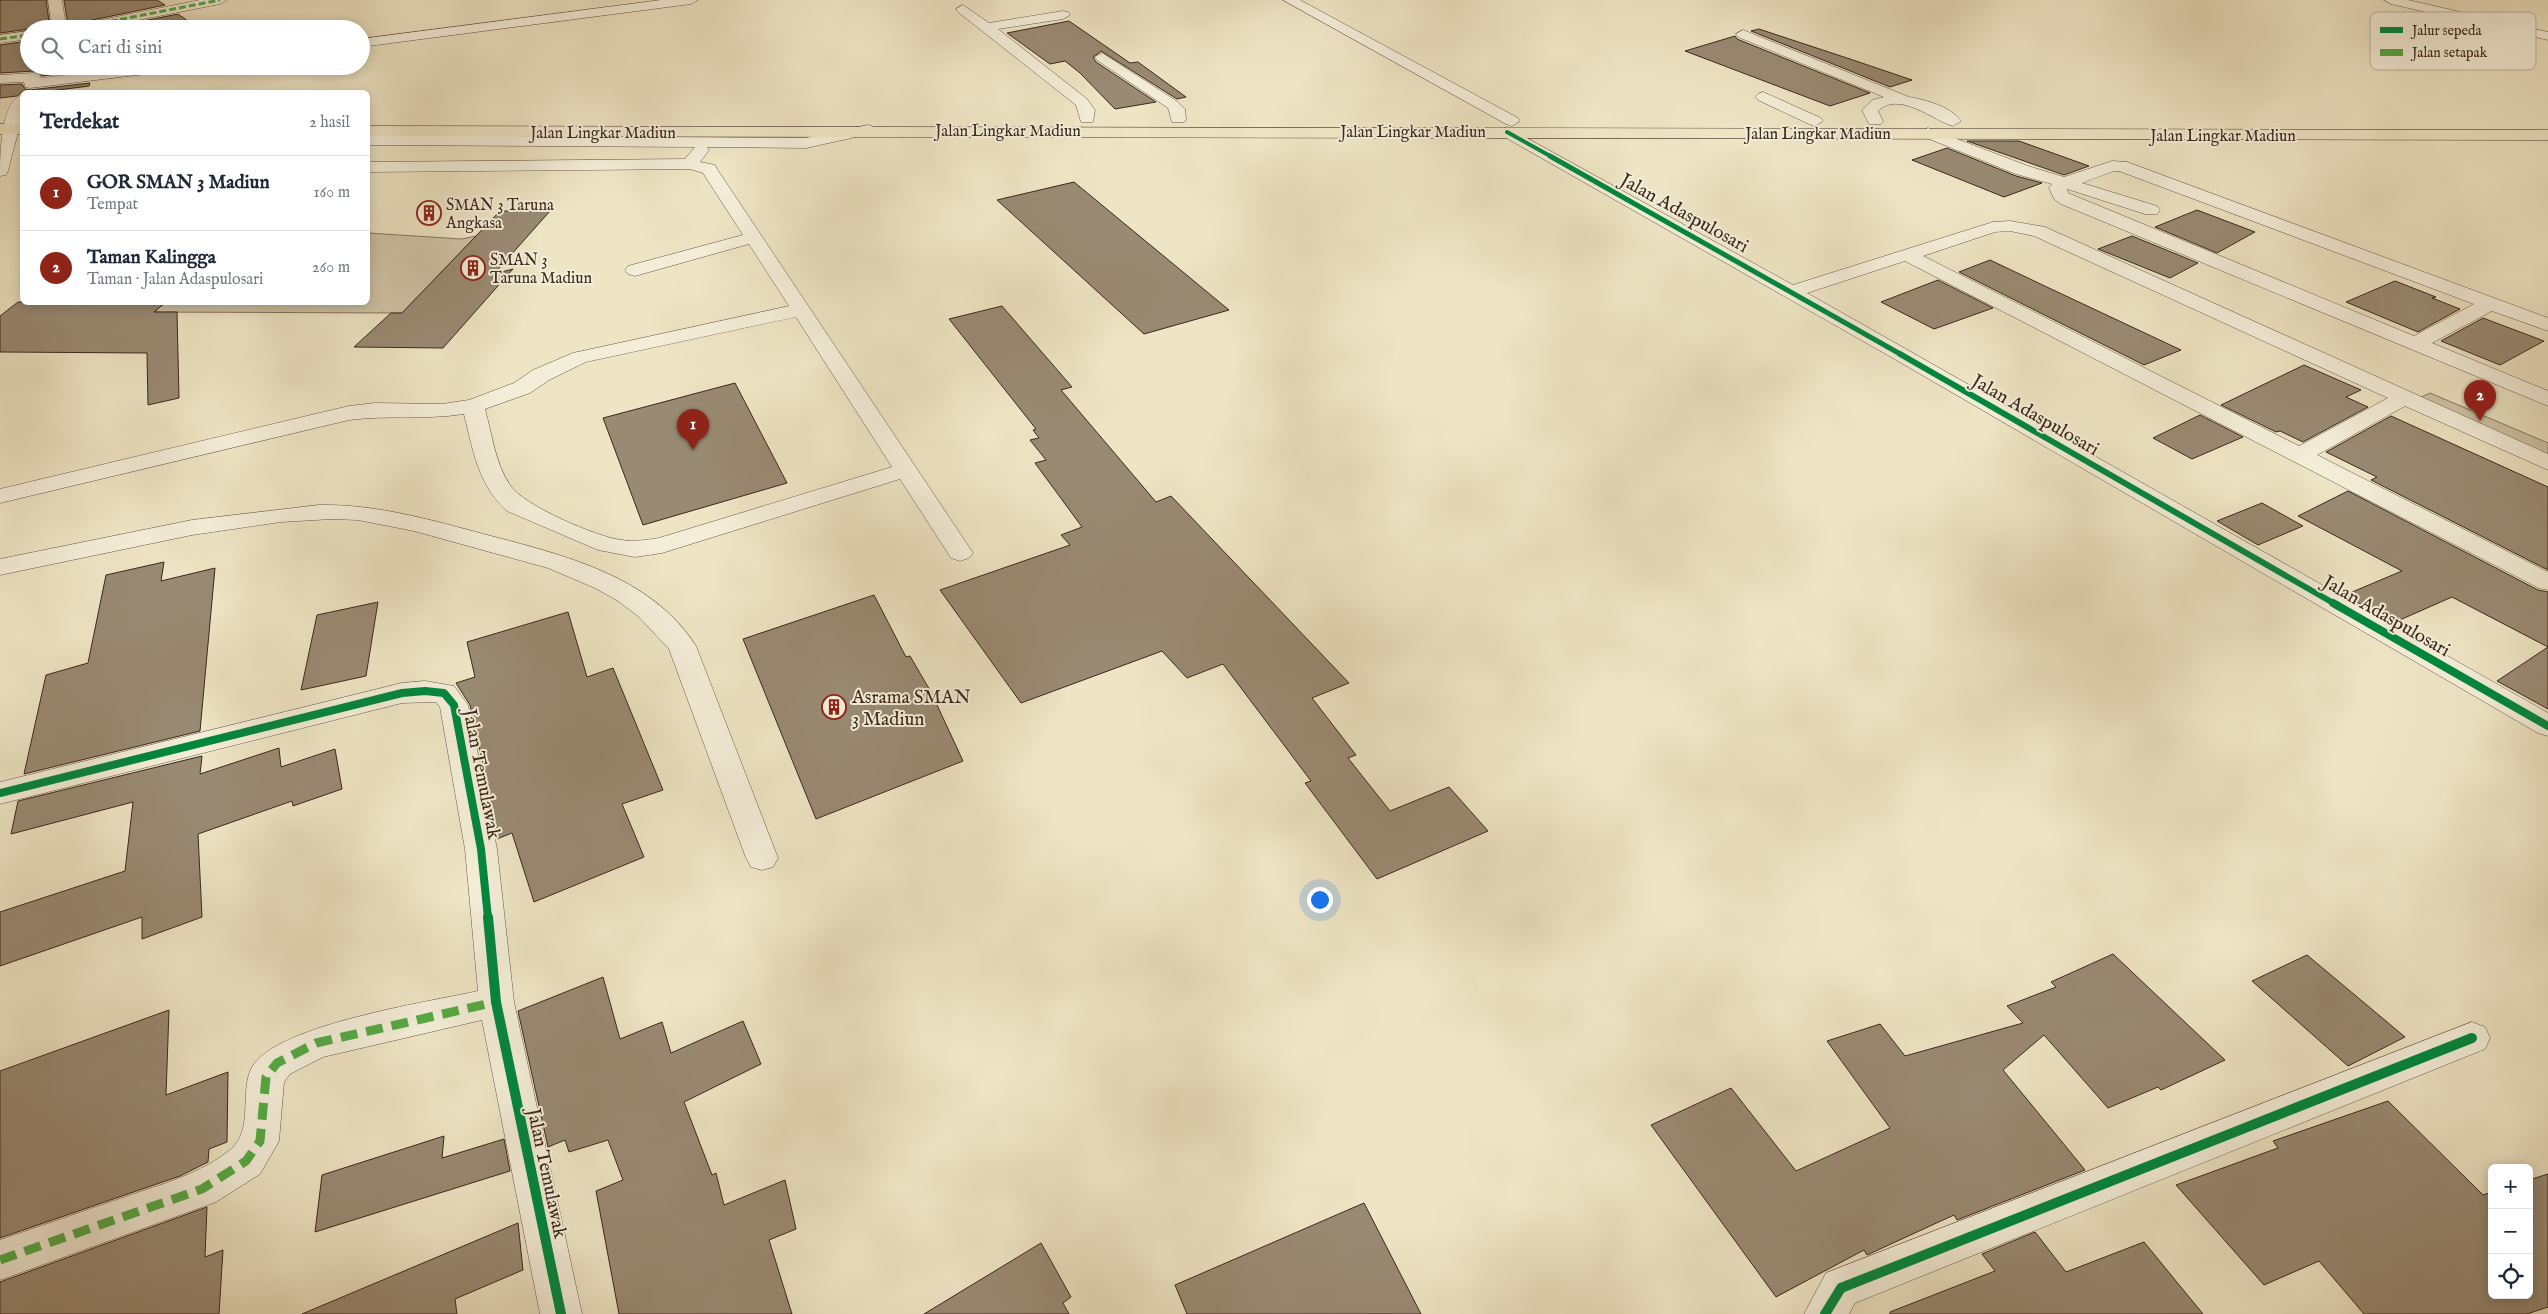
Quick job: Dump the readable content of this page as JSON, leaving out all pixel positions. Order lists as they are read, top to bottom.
{
  "streets": {
    "main road": ["Jalan Lingkar Madiun"],
    "street": ["Jalan Adaspulosari", "Jalan Temulawak"]
  },
  "crossings": [
    ["Jalan Lingkar Madiun", "Jalan Adaspulosari"]
  ],
  "places": {
    "building": ["SMAN 3 Taruna Angkasa", "SMAN 3 Taruna Madiun", "Asrama SMAN 3 Madiun"]
  },
  "legend": ["Jalur sepeda", "Jalan setapak"],
  "page": {
    "search": "Cari di sini",
    "heading": ["Terdekat", "2 hasil"],
    "list": [
      {
        "mark": "1",
        "name": "GOR SMAN 3 Madiun",
        "note": "Tempat",
        "value": "160 m"
      },
      {
        "mark": "2",
        "name": "Taman Kalingga",
        "note": "Taman · Jalan Adaspulosari",
        "value": "260 m"
      }
    ],
    "pins": ["2", "1"],
    "map_buttons": ["+", "−"]
  }
}
